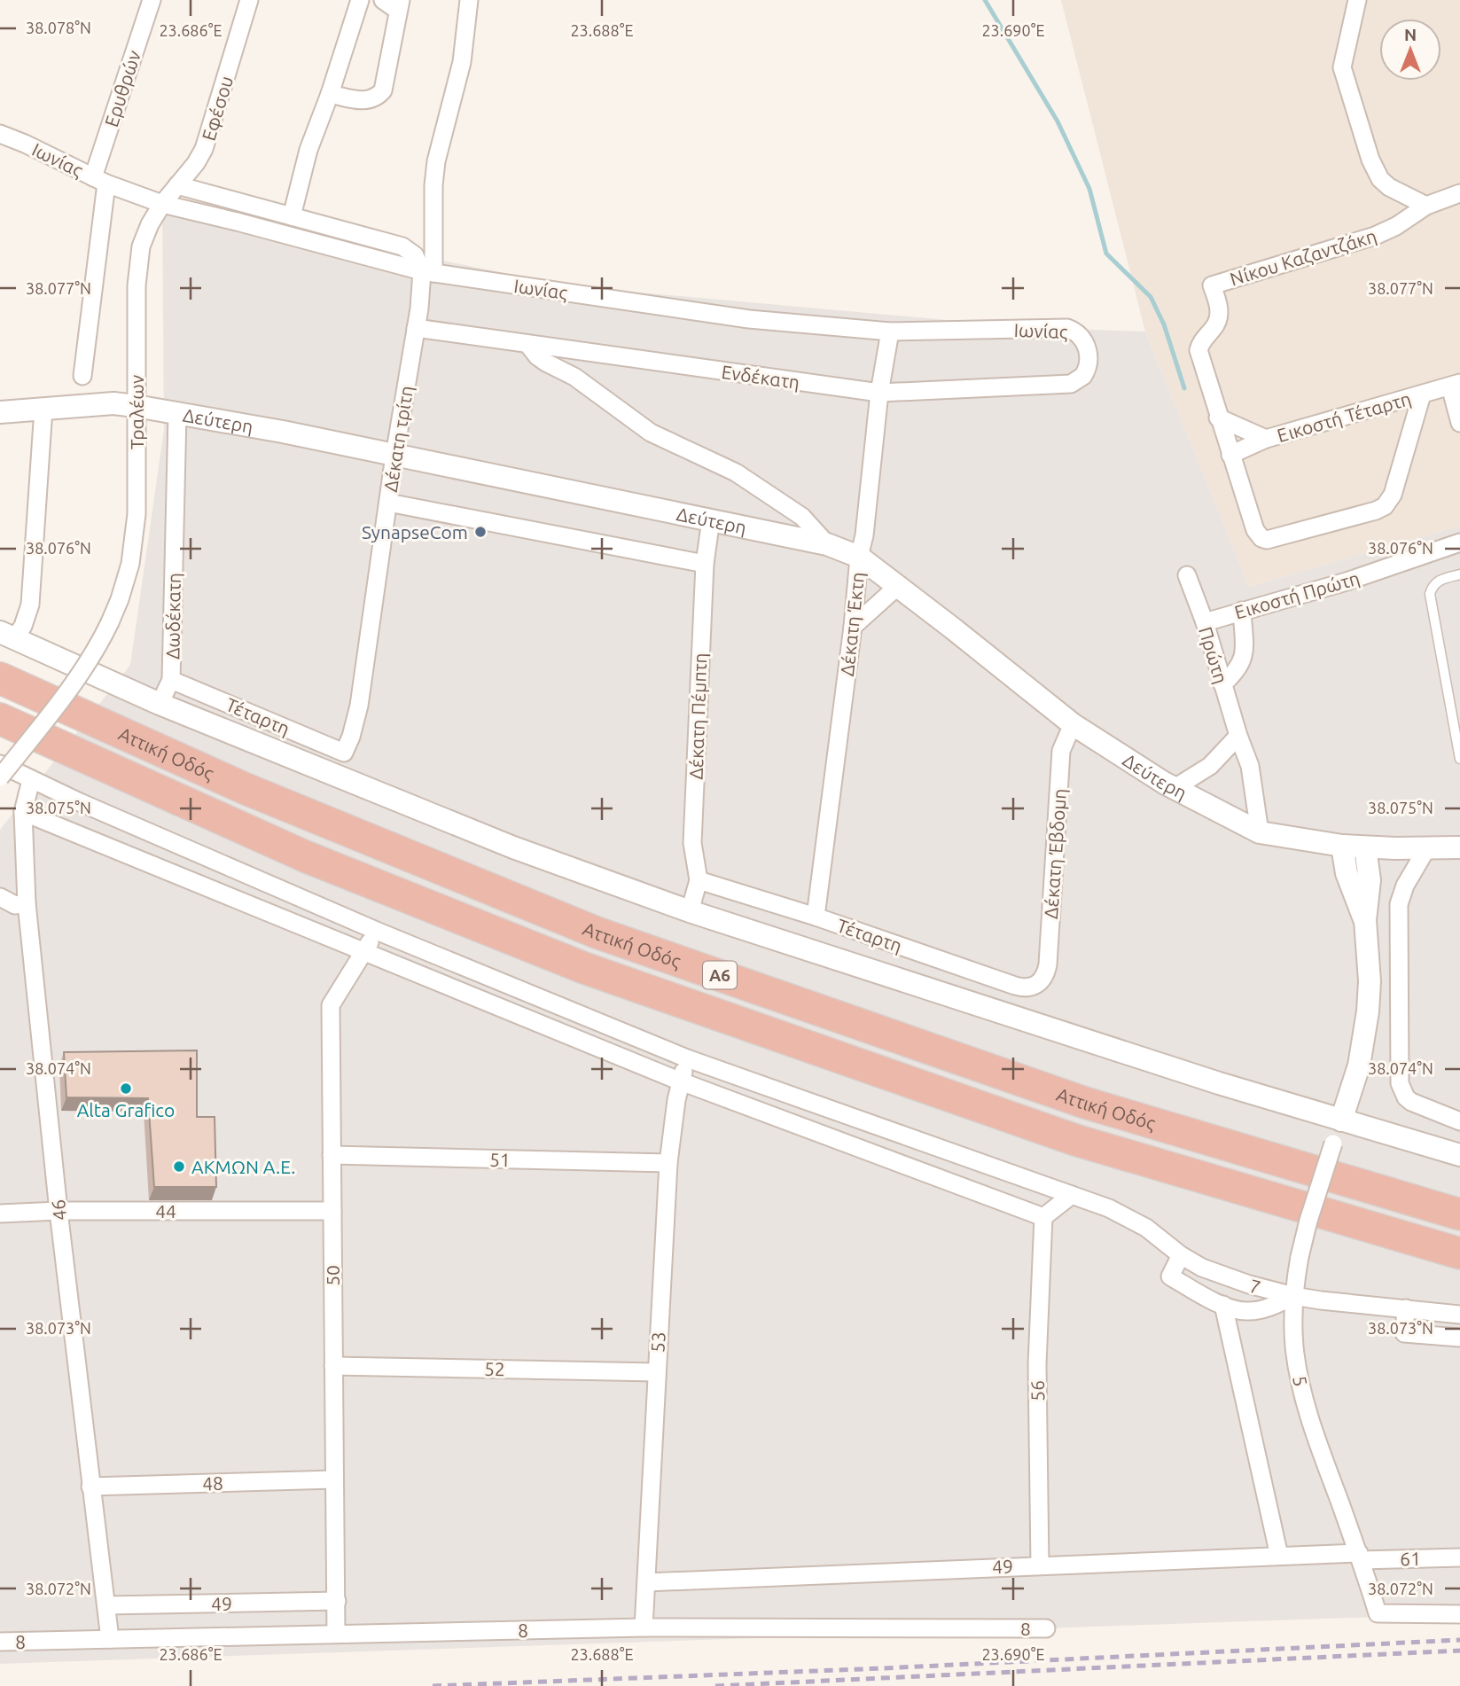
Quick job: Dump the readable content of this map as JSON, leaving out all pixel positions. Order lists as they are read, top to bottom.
{
  "streets": {
    "highway": ["Αττική Οδός", "Α6"],
    "street": [
      "Ερυθρών",
      "Εφέσου",
      "Ιωνίας",
      "Νίκου Καζαντζάκη",
      "Ενδέκατη",
      "Τραλέων",
      "Εικοστή Τέταρτη",
      "Δεύτερη",
      "Δέκατη τρίτη",
      "Εικοστή Πρώτη",
      "Δωδέκατη",
      "Δέκατη Έκτη",
      "Πρώτη",
      "Τέταρτη",
      "Δέκατη Πέμπτη",
      "Δέκατη Έβδομη",
      "51",
      "46",
      "44",
      "50",
      "7",
      "53",
      "52",
      "5",
      "56",
      "48",
      "61",
      "49",
      "8"
    ]
  },
  "crossings": [
    ["Ερυθρών", "Ιωνίας"],
    ["Εφέσου", "Ιωνίας"],
    ["Εφέσου", "Τραλέων"],
    ["Ιωνίας", "Ενδέκατη"],
    ["Ιωνίας", "Τραλέων"],
    ["Ιωνίας", "Δέκατη τρίτη"],
    ["Ιωνίας", "Δέκατη Έκτη"],
    ["Ενδέκατη", "Δέκατη τρίτη"],
    ["Ενδέκατη", "Δέκατη Έκτη"],
    ["Τραλέων", "Δεύτερη"],
    ["Δεύτερη", "Δέκατη τρίτη"],
    ["Δεύτερη", "Δωδέκατη"],
    ["Δεύτερη", "Δέκατη Έκτη"],
    ["Δεύτερη", "Πρώτη"],
    ["Δεύτερη", "Δέκατη Πέμπτη"],
    ["Δεύτερη", "Δέκατη Έβδομη"],
    ["Δέκατη τρίτη", "Τέταρτη"],
    ["Εικοστή Πρώτη", "Πρώτη"],
    ["Δωδέκατη", "Τέταρτη"],
    ["Δέκατη Έκτη", "Τέταρτη"],
    ["Τέταρτη", "Δέκατη Πέμπτη"],
    ["Τέταρτη", "Δέκατη Έβδομη"],
    ["51", "50"],
    ["51", "53"],
    ["46", "44"],
    ["46", "7"],
    ["46", "48"],
    ["46", "49"],
    ["46", "8"],
    ["44", "50"],
    ["50", "7"],
    ["50", "52"],
    ["50", "48"],
    ["50", "49"],
    ["50", "8"],
    ["7", "53"],
    ["7", "5"],
    ["53", "52"],
    ["53", "49"],
    ["53", "8"],
    ["5", "61"],
    ["5", "49"],
    ["56", "49"],
    ["61", "49"]
  ],
  "places": ["SynapseCom", "Alta Grafico", "ΑΚΜΩΝ Α.Ε."],
  "north": "top",
  "coordinates": [
    "38.078°N",
    "23.686°E",
    "23.688°E",
    "23.690°E",
    "38.077°N",
    "38.076°N",
    "38.075°N",
    "38.074°N",
    "38.073°N",
    "38.072°N"
  ]
}
